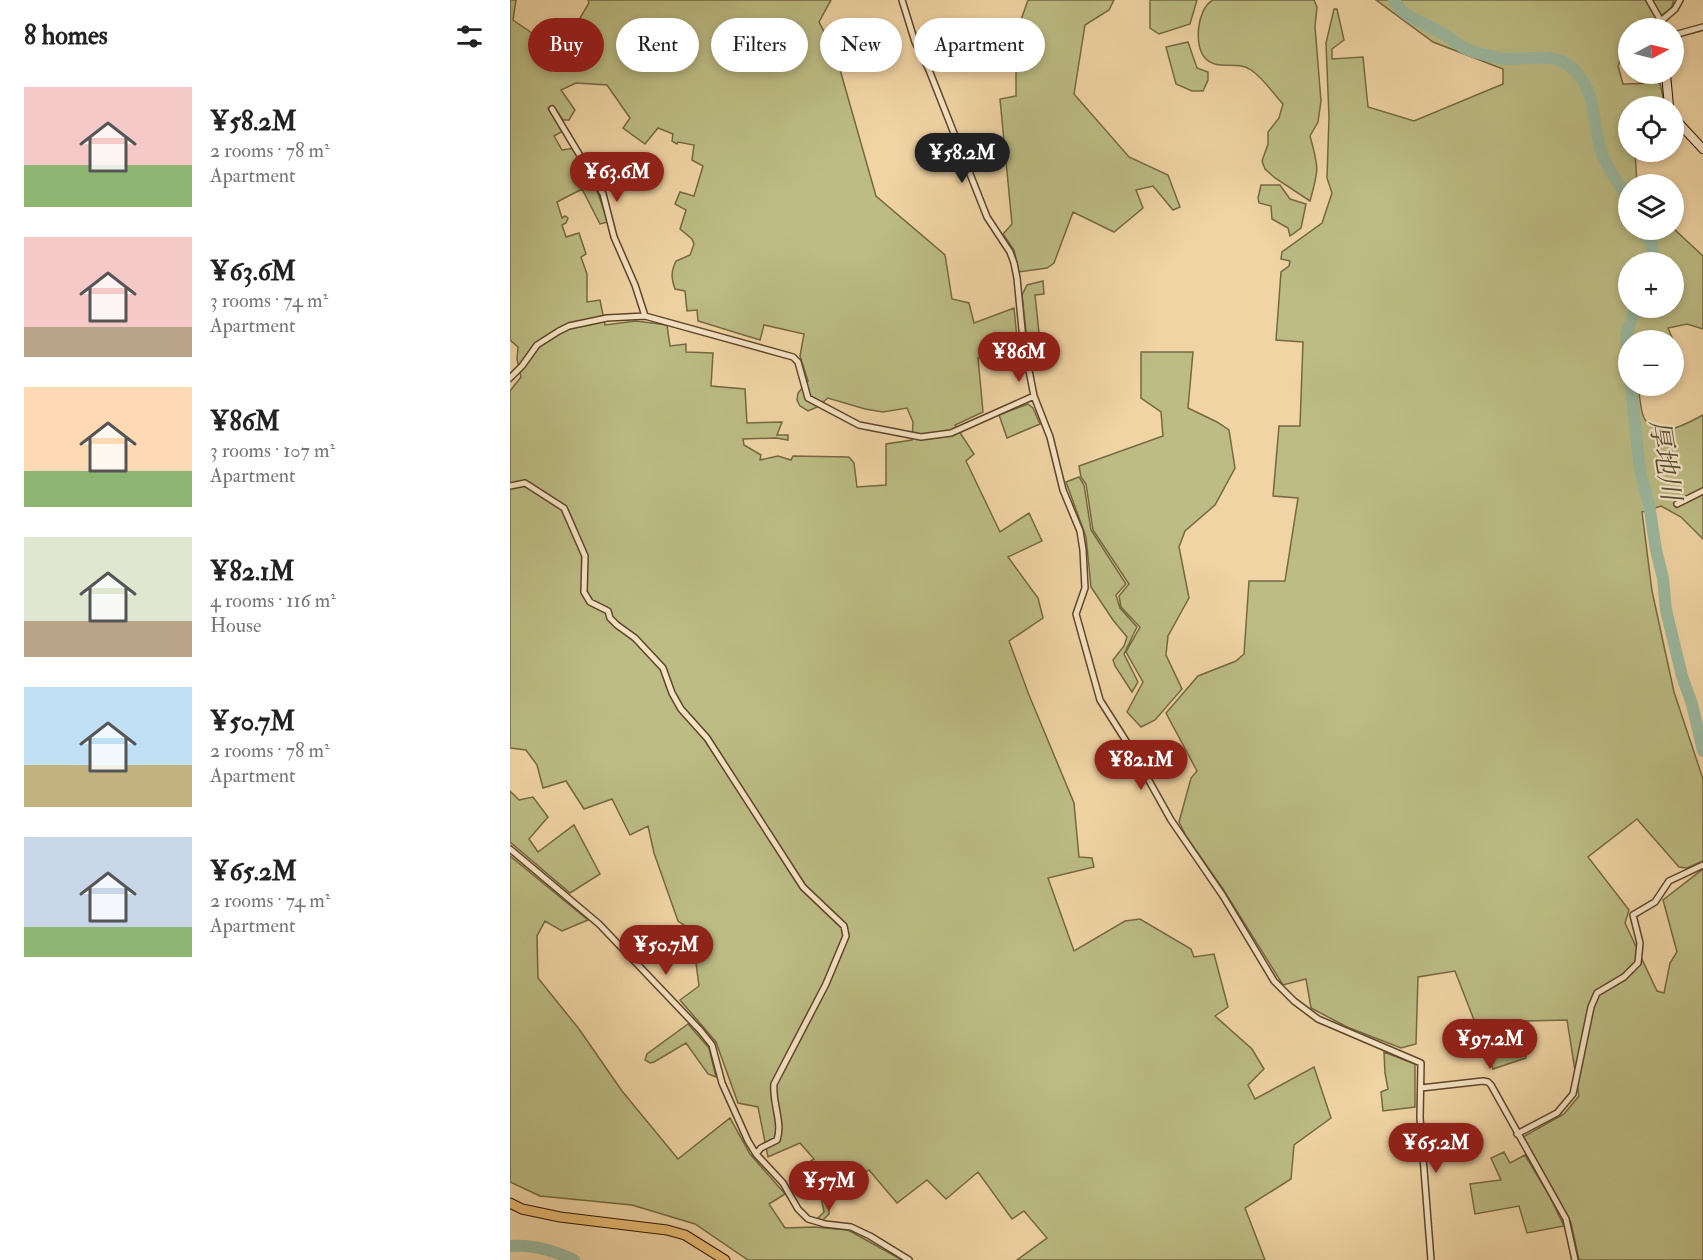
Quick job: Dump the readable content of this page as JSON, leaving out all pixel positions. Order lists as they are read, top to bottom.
{
  "water": ["厚地川"],
  "north": "right",
  "page": {
    "heading": "8 homes",
    "map_buttons": ["+", "−"],
    "chip": [
      "Buy",
      "Rent",
      "Filters",
      "New",
      "Apartment"
    ],
    "list": [
      {
        "name": "¥58.2M",
        "note": "2 rooms · 78 m² · Apartment"
      },
      {
        "name": "¥63.6M",
        "note": "3 rooms · 74 m² · Apartment"
      },
      {
        "name": "¥86M",
        "note": "3 rooms · 107 m² · Apartment"
      },
      {
        "name": "¥82.1M",
        "note": "4 rooms · 116 m² · House"
      },
      {
        "name": "¥50.7M",
        "note": "2 rooms · 78 m² · Apartment"
      },
      {
        "name": "¥65.2M",
        "note": "2 rooms · 74 m² · Apartment"
      }
    ],
    "price": [
      "¥58.2M",
      "¥63.6M",
      "¥86M",
      "¥82.1M",
      "¥50.7M",
      "¥97.2M",
      "¥65.2M",
      "¥57M"
    ]
  }
}
